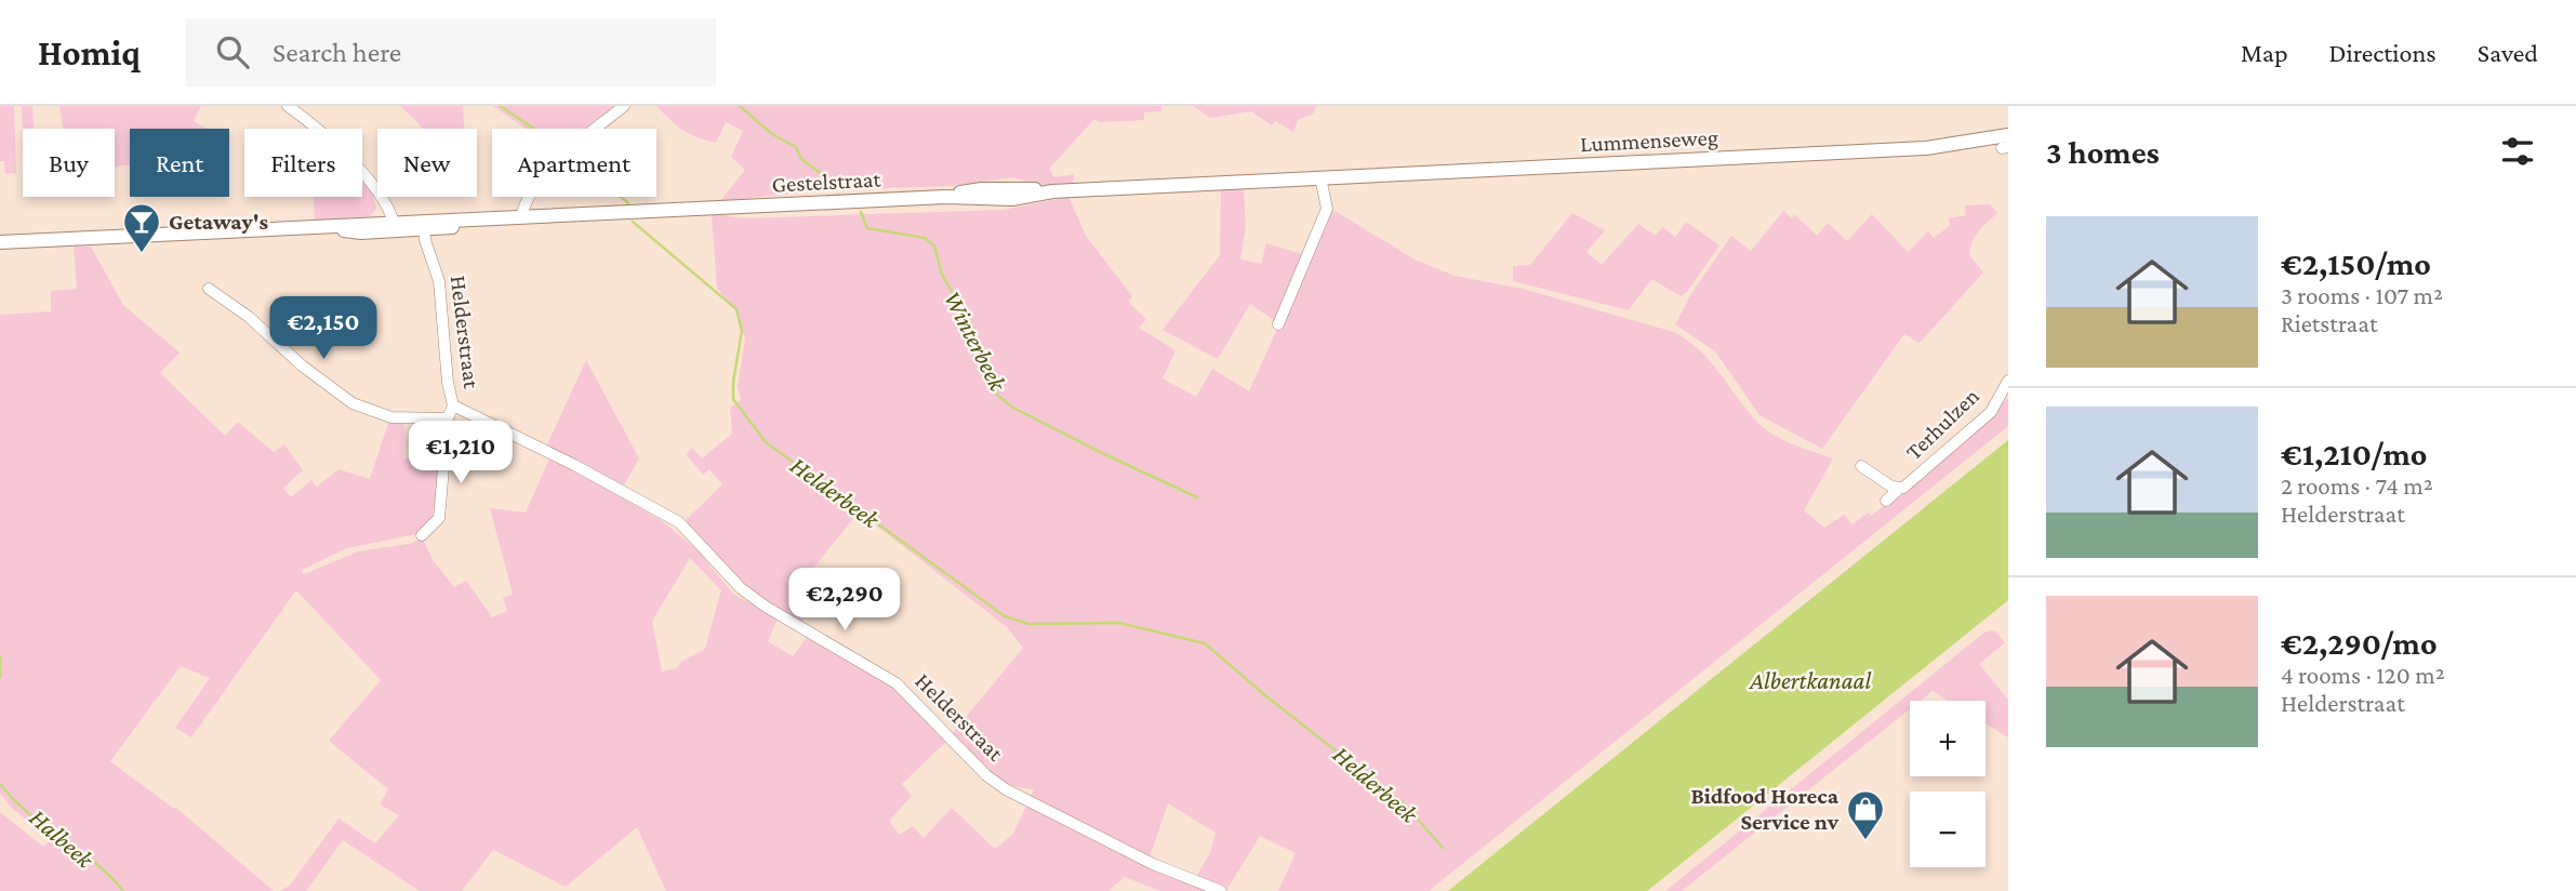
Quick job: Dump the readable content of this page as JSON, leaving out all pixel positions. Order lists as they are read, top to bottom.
{
  "streets": {
    "main road": ["Lummenseweg", "Gestelstraat"],
    "street": ["Helderstraat", "Terhulzen"]
  },
  "crossings": [
    ["Lummenseweg", "Gestelstraat"],
    ["Gestelstraat", "Helderstraat"]
  ],
  "water": [
    "Winterbeek",
    "Helderbeek",
    "Albertkanaal",
    "Halbeek"
  ],
  "places": {
    "bar": ["Getaway's"],
    "shop": ["Bidfood Horeca Service nv"]
  },
  "page": {
    "header": "Homiq",
    "search": "Search here",
    "nav": ["Map", "Directions", "Saved"],
    "heading": "3 homes",
    "chip": [
      "Buy",
      "Rent",
      "Filters",
      "New",
      "Apartment"
    ],
    "list": [
      {
        "name": "€2,150/mo",
        "note": "3 rooms · 107 m² · Rietstraat"
      },
      {
        "name": "€1,210/mo",
        "note": "2 rooms · 74 m² · Helderstraat"
      },
      {
        "name": "€2,290/mo",
        "note": "4 rooms · 120 m² · Helderstraat"
      }
    ],
    "price": ["€2,150", "€1,210", "€2,290"],
    "map_buttons": ["+", "−"]
  }
}
